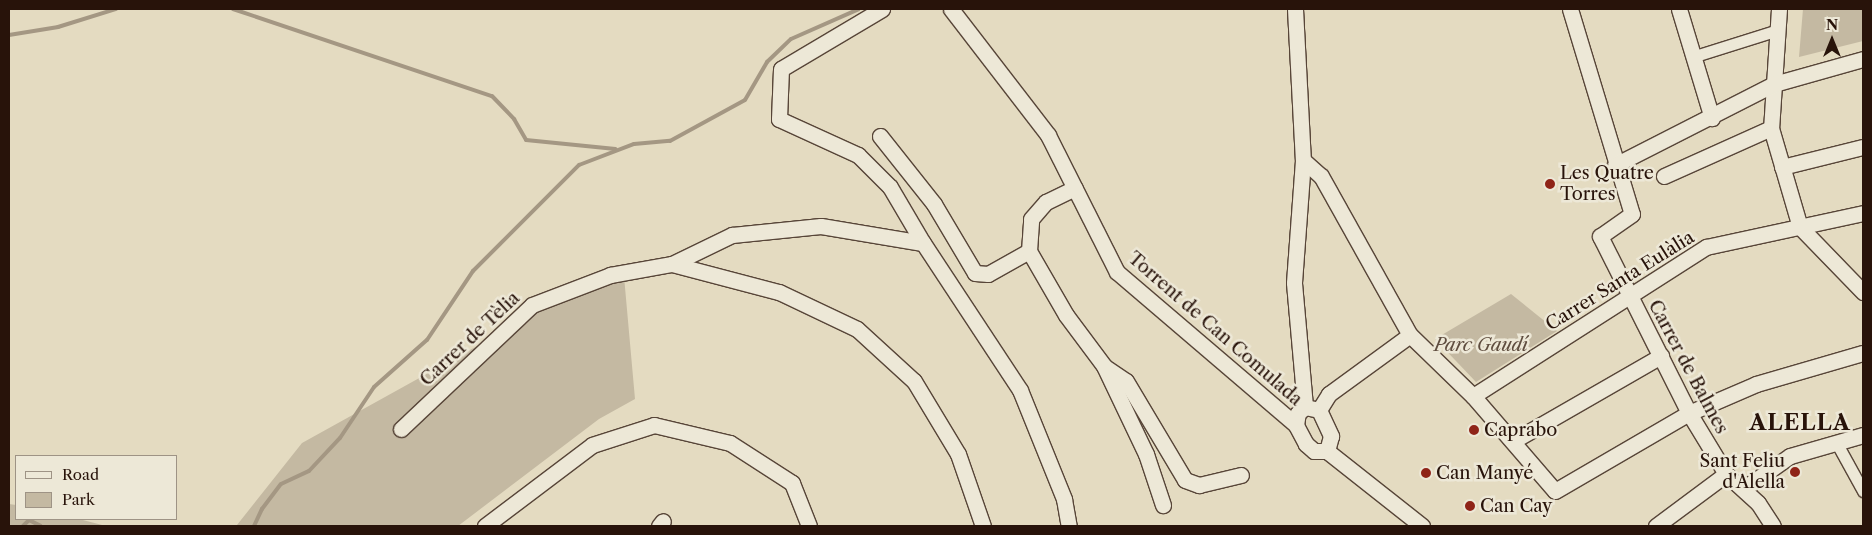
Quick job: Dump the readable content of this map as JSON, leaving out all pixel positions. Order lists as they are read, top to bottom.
{
  "streets": {
    "street": [
      "Carrer Santa Eulàlia",
      "Torrent de Can Comulada",
      "Carrer de Tèlia",
      "Carrer de Balmes"
    ]
  },
  "crossings": [
    ["Carrer Santa Eulàlia", "Carrer de Balmes"]
  ],
  "districts": ["ALELLA"],
  "parks": ["Parc Gaudí"],
  "places": [
    "Les Quatre Torres",
    "Caprabo",
    "Sant Feliu d'Alella",
    "Can Manyé",
    "Can Cay"
  ],
  "legend": ["Road", "Park"],
  "north": "top"
}
